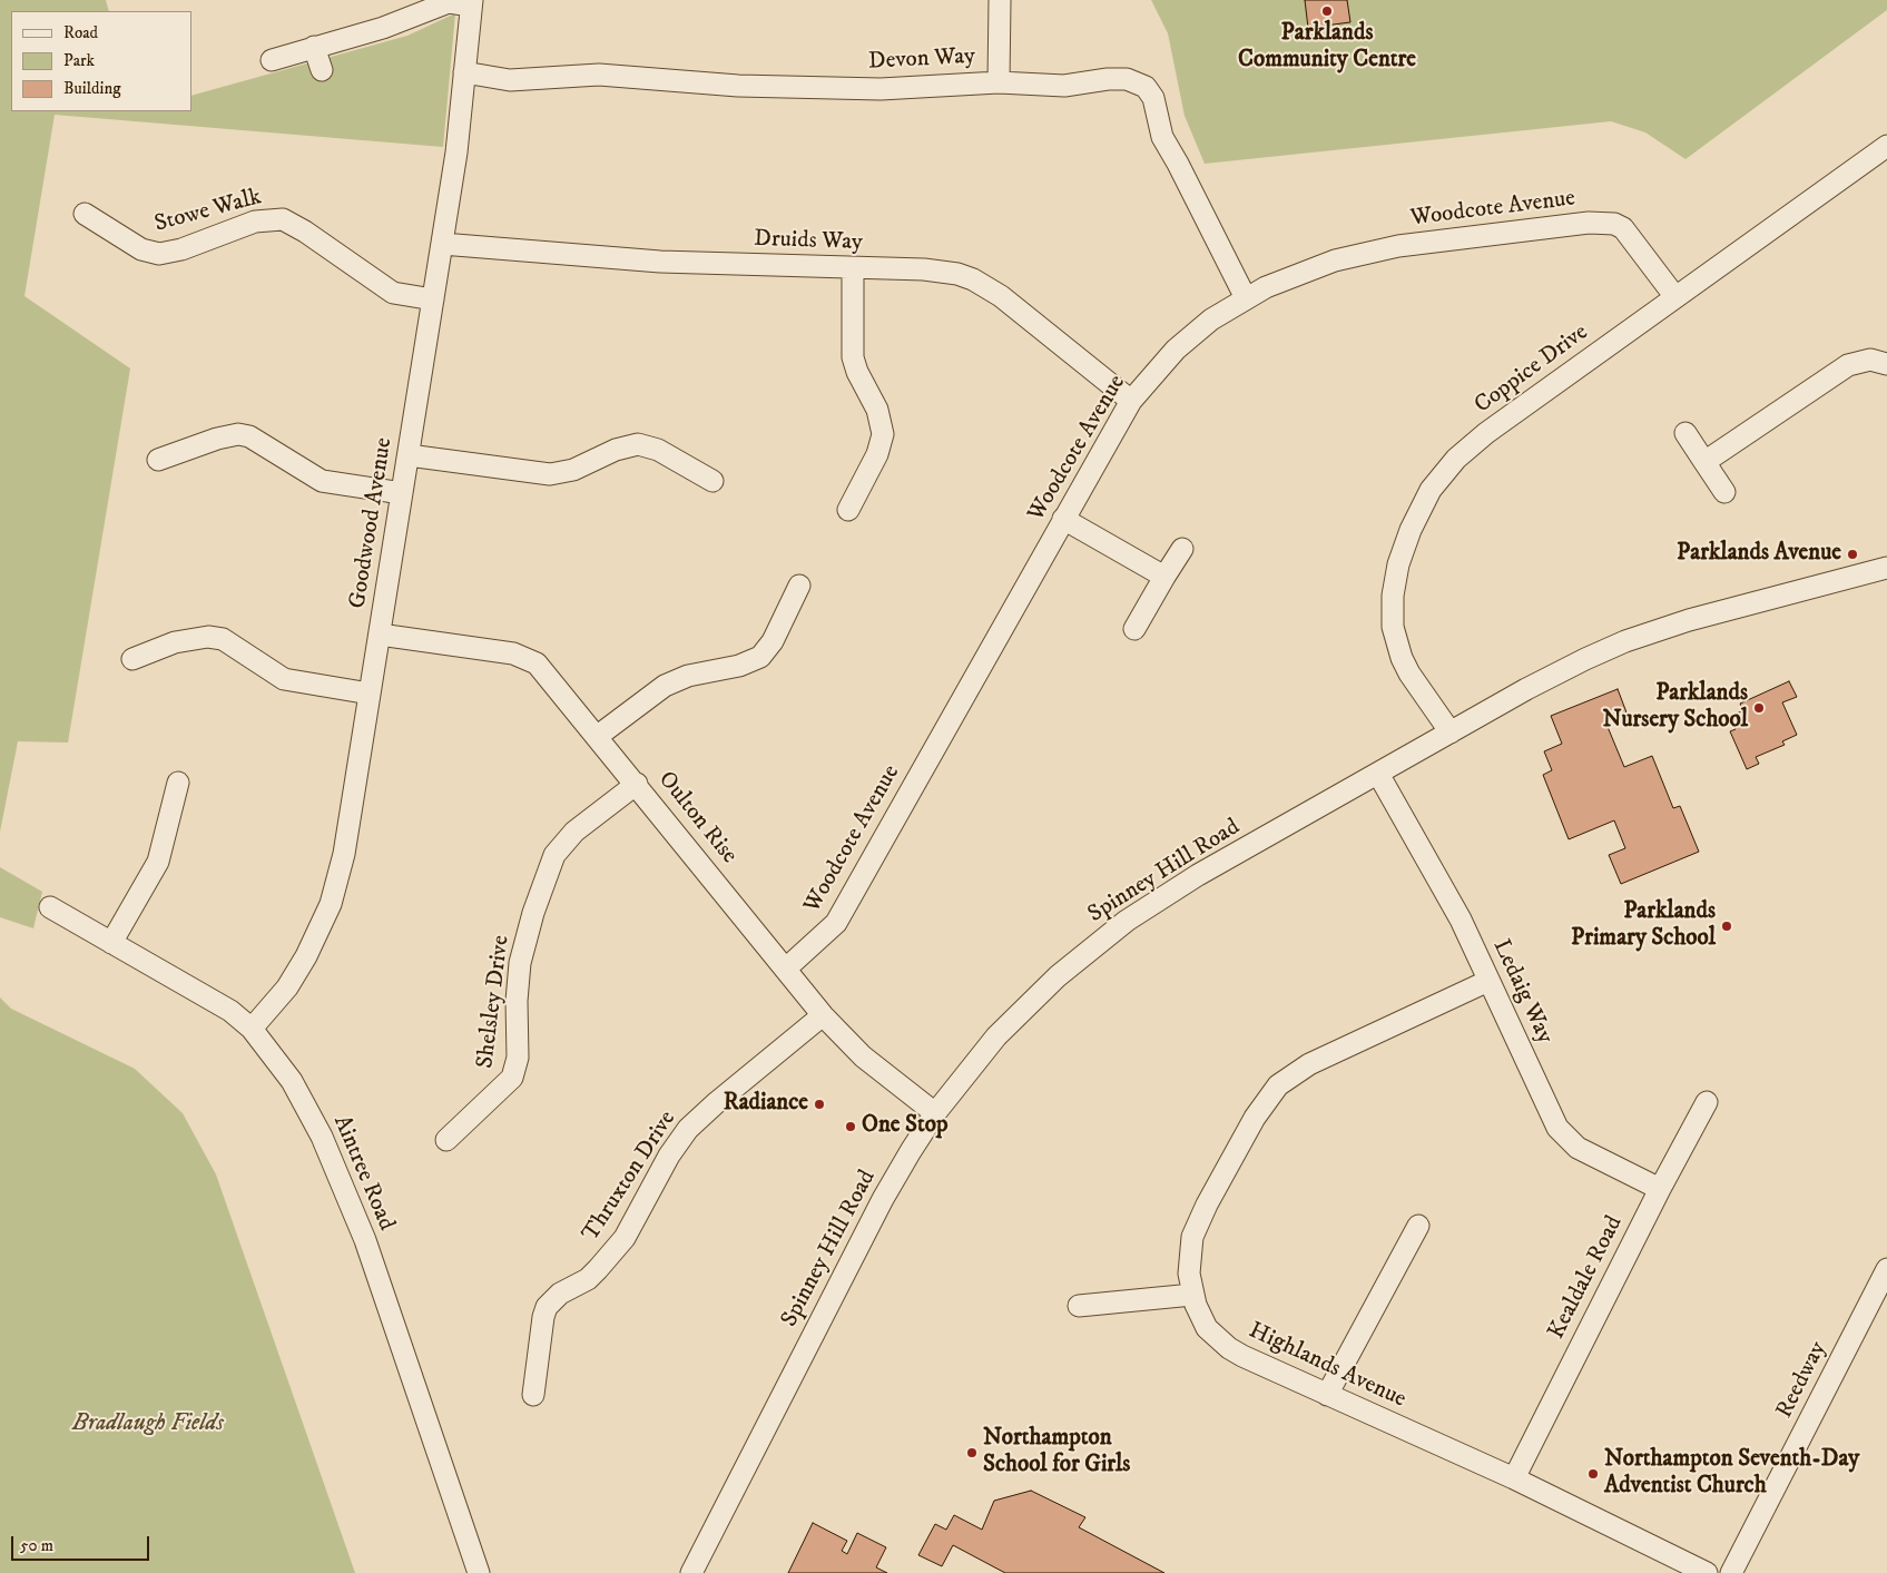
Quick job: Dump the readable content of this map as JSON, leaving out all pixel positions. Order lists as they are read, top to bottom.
{
  "streets": {
    "street": [
      "Devon Way",
      "Woodcote Avenue",
      "Stowe Walk",
      "Druids Way",
      "Coppice Drive",
      "Goodwood Avenue",
      "Oulton Rise",
      "Spinney Hill Road",
      "Ledaig Way",
      "Shelsley Drive",
      "Aintree Road",
      "Thruxton Drive",
      "Kealdale Road",
      "Highlands Avenue",
      "Reedway"
    ]
  },
  "crossings": [
    ["Devon Way", "Woodcote Avenue"],
    ["Devon Way", "Goodwood Avenue"],
    ["Woodcote Avenue", "Druids Way"],
    ["Woodcote Avenue", "Coppice Drive"],
    ["Woodcote Avenue", "Oulton Rise"],
    ["Stowe Walk", "Goodwood Avenue"],
    ["Druids Way", "Goodwood Avenue"],
    ["Coppice Drive", "Spinney Hill Road"],
    ["Goodwood Avenue", "Oulton Rise"],
    ["Goodwood Avenue", "Aintree Road"],
    ["Oulton Rise", "Spinney Hill Road"],
    ["Oulton Rise", "Shelsley Drive"],
    ["Oulton Rise", "Thruxton Drive"],
    ["Spinney Hill Road", "Ledaig Way"],
    ["Ledaig Way", "Kealdale Road"],
    ["Ledaig Way", "Highlands Avenue"],
    ["Kealdale Road", "Highlands Avenue"]
  ],
  "parks": ["Bradlaugh Fields"],
  "places": [
    "Parklands Community Centre",
    "Parklands Avenue",
    "Parklands Nursery School",
    "Parklands Primary School",
    "Radiance",
    "One Stop",
    "Northampton School for Girls",
    "Northampton Seventh-Day Adventist Church"
  ],
  "legend": ["Road", "Park", "Building"],
  "scale_bar": "50 m"
}
